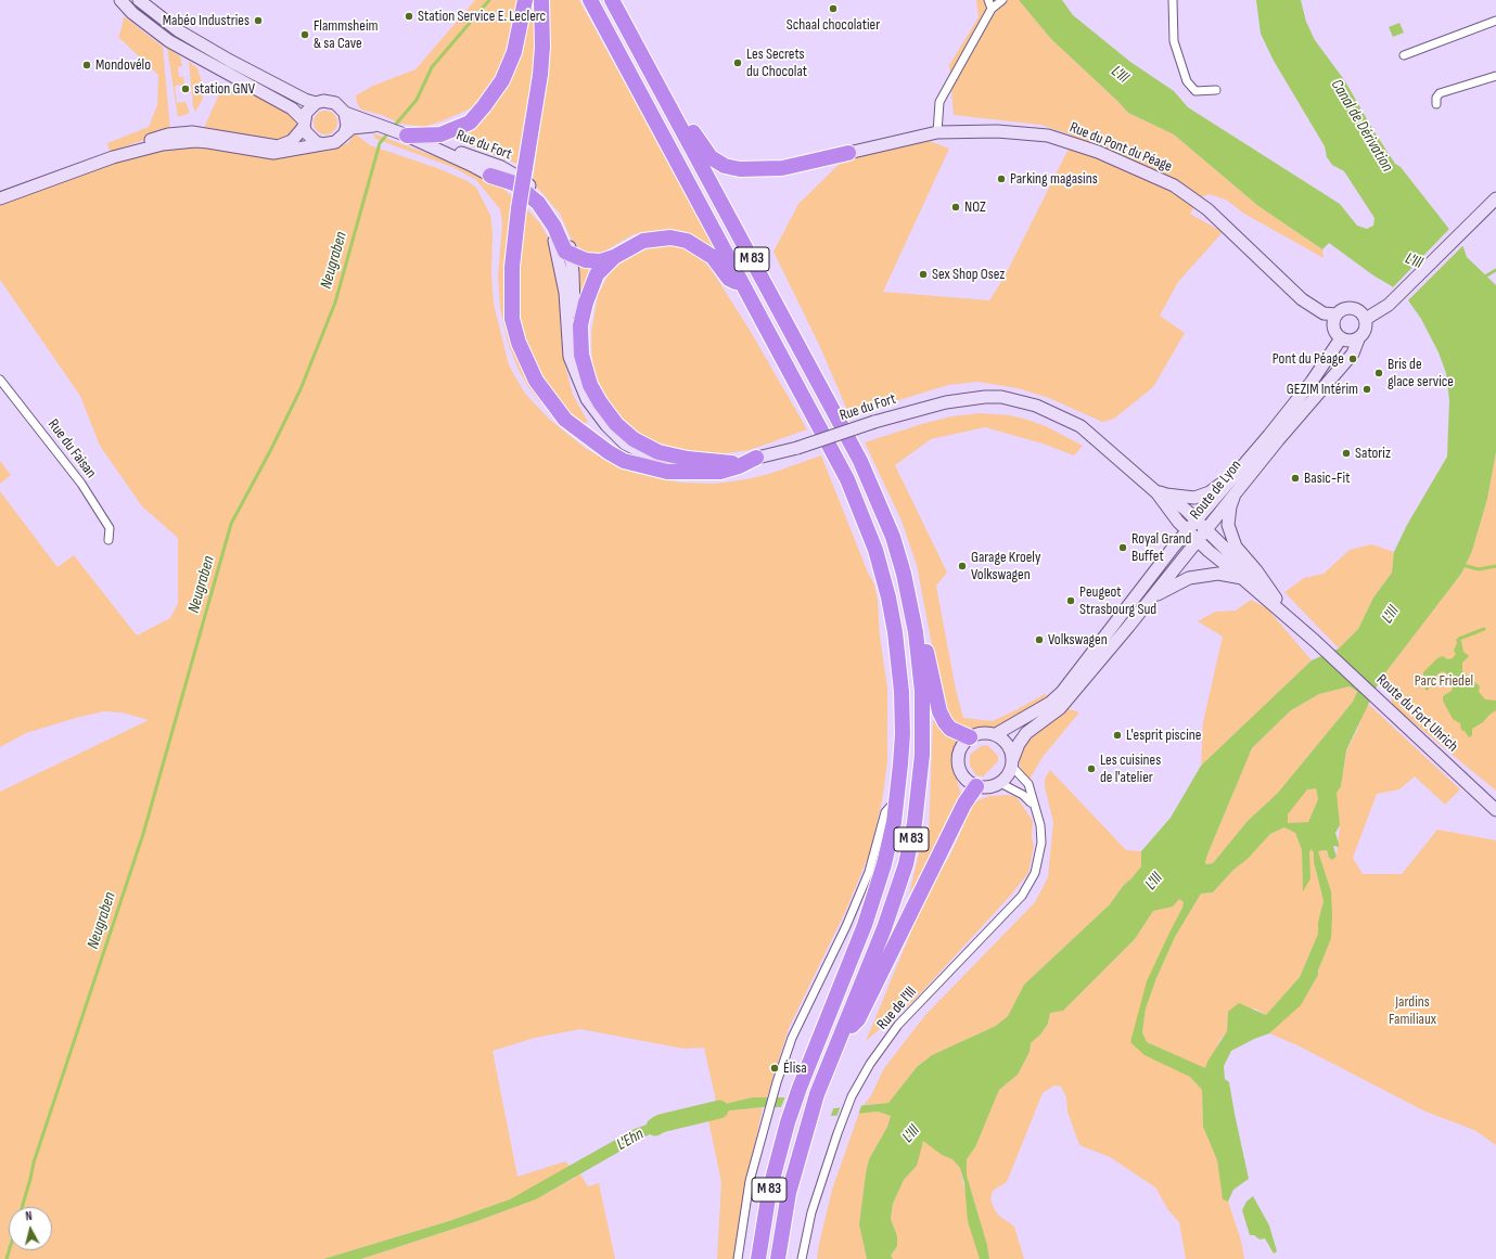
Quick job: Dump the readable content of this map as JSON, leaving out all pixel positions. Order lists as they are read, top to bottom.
{
  "streets": {
    "highway": ["M 83"],
    "main road": [
      "Rue du Fort",
      "Rue du Pont du Péage",
      "Route de Lyon",
      "Route du Fort Uhrich"
    ],
    "street": ["Rue du Faisan", "Rue de l'Ill"]
  },
  "crossings": [
    ["Rue du Fort", "Route du Fort Uhrich"],
    ["Rue du Pont du Péage", "Route de Lyon"],
    ["Route de Lyon", "Route du Fort Uhrich"],
    ["Route de Lyon", "Rue de l'Ill"]
  ],
  "water": [
    "L'Ill",
    "Canal de Dérivation",
    "Neugraben",
    "L'Ehn"
  ],
  "parks": ["Parc Friedel", "Jardins Familiaux"],
  "places": [
    "Schaal chocolatier",
    "Station Service E. Leclerc",
    "Mabéo Industries",
    "Flammsheim & sa Cave",
    "Les Secrets du Chocolat",
    "Mondovélo",
    "station GNV",
    "Parking magasins",
    "NOZ",
    "Sex Shop Osez",
    "Pont du Péage",
    "Bris de glace service",
    "GEZIM Intérim",
    "Satoriz",
    "Basic-Fit",
    "Royal Grand Buffet",
    "Garage Kroely Volkswagen",
    "Peugeot Strasbourg Sud",
    "Volkswagen",
    "L'esprit piscine",
    "Les cuisines de l'atelier",
    "Élisa"
  ],
  "north": "top"
}
